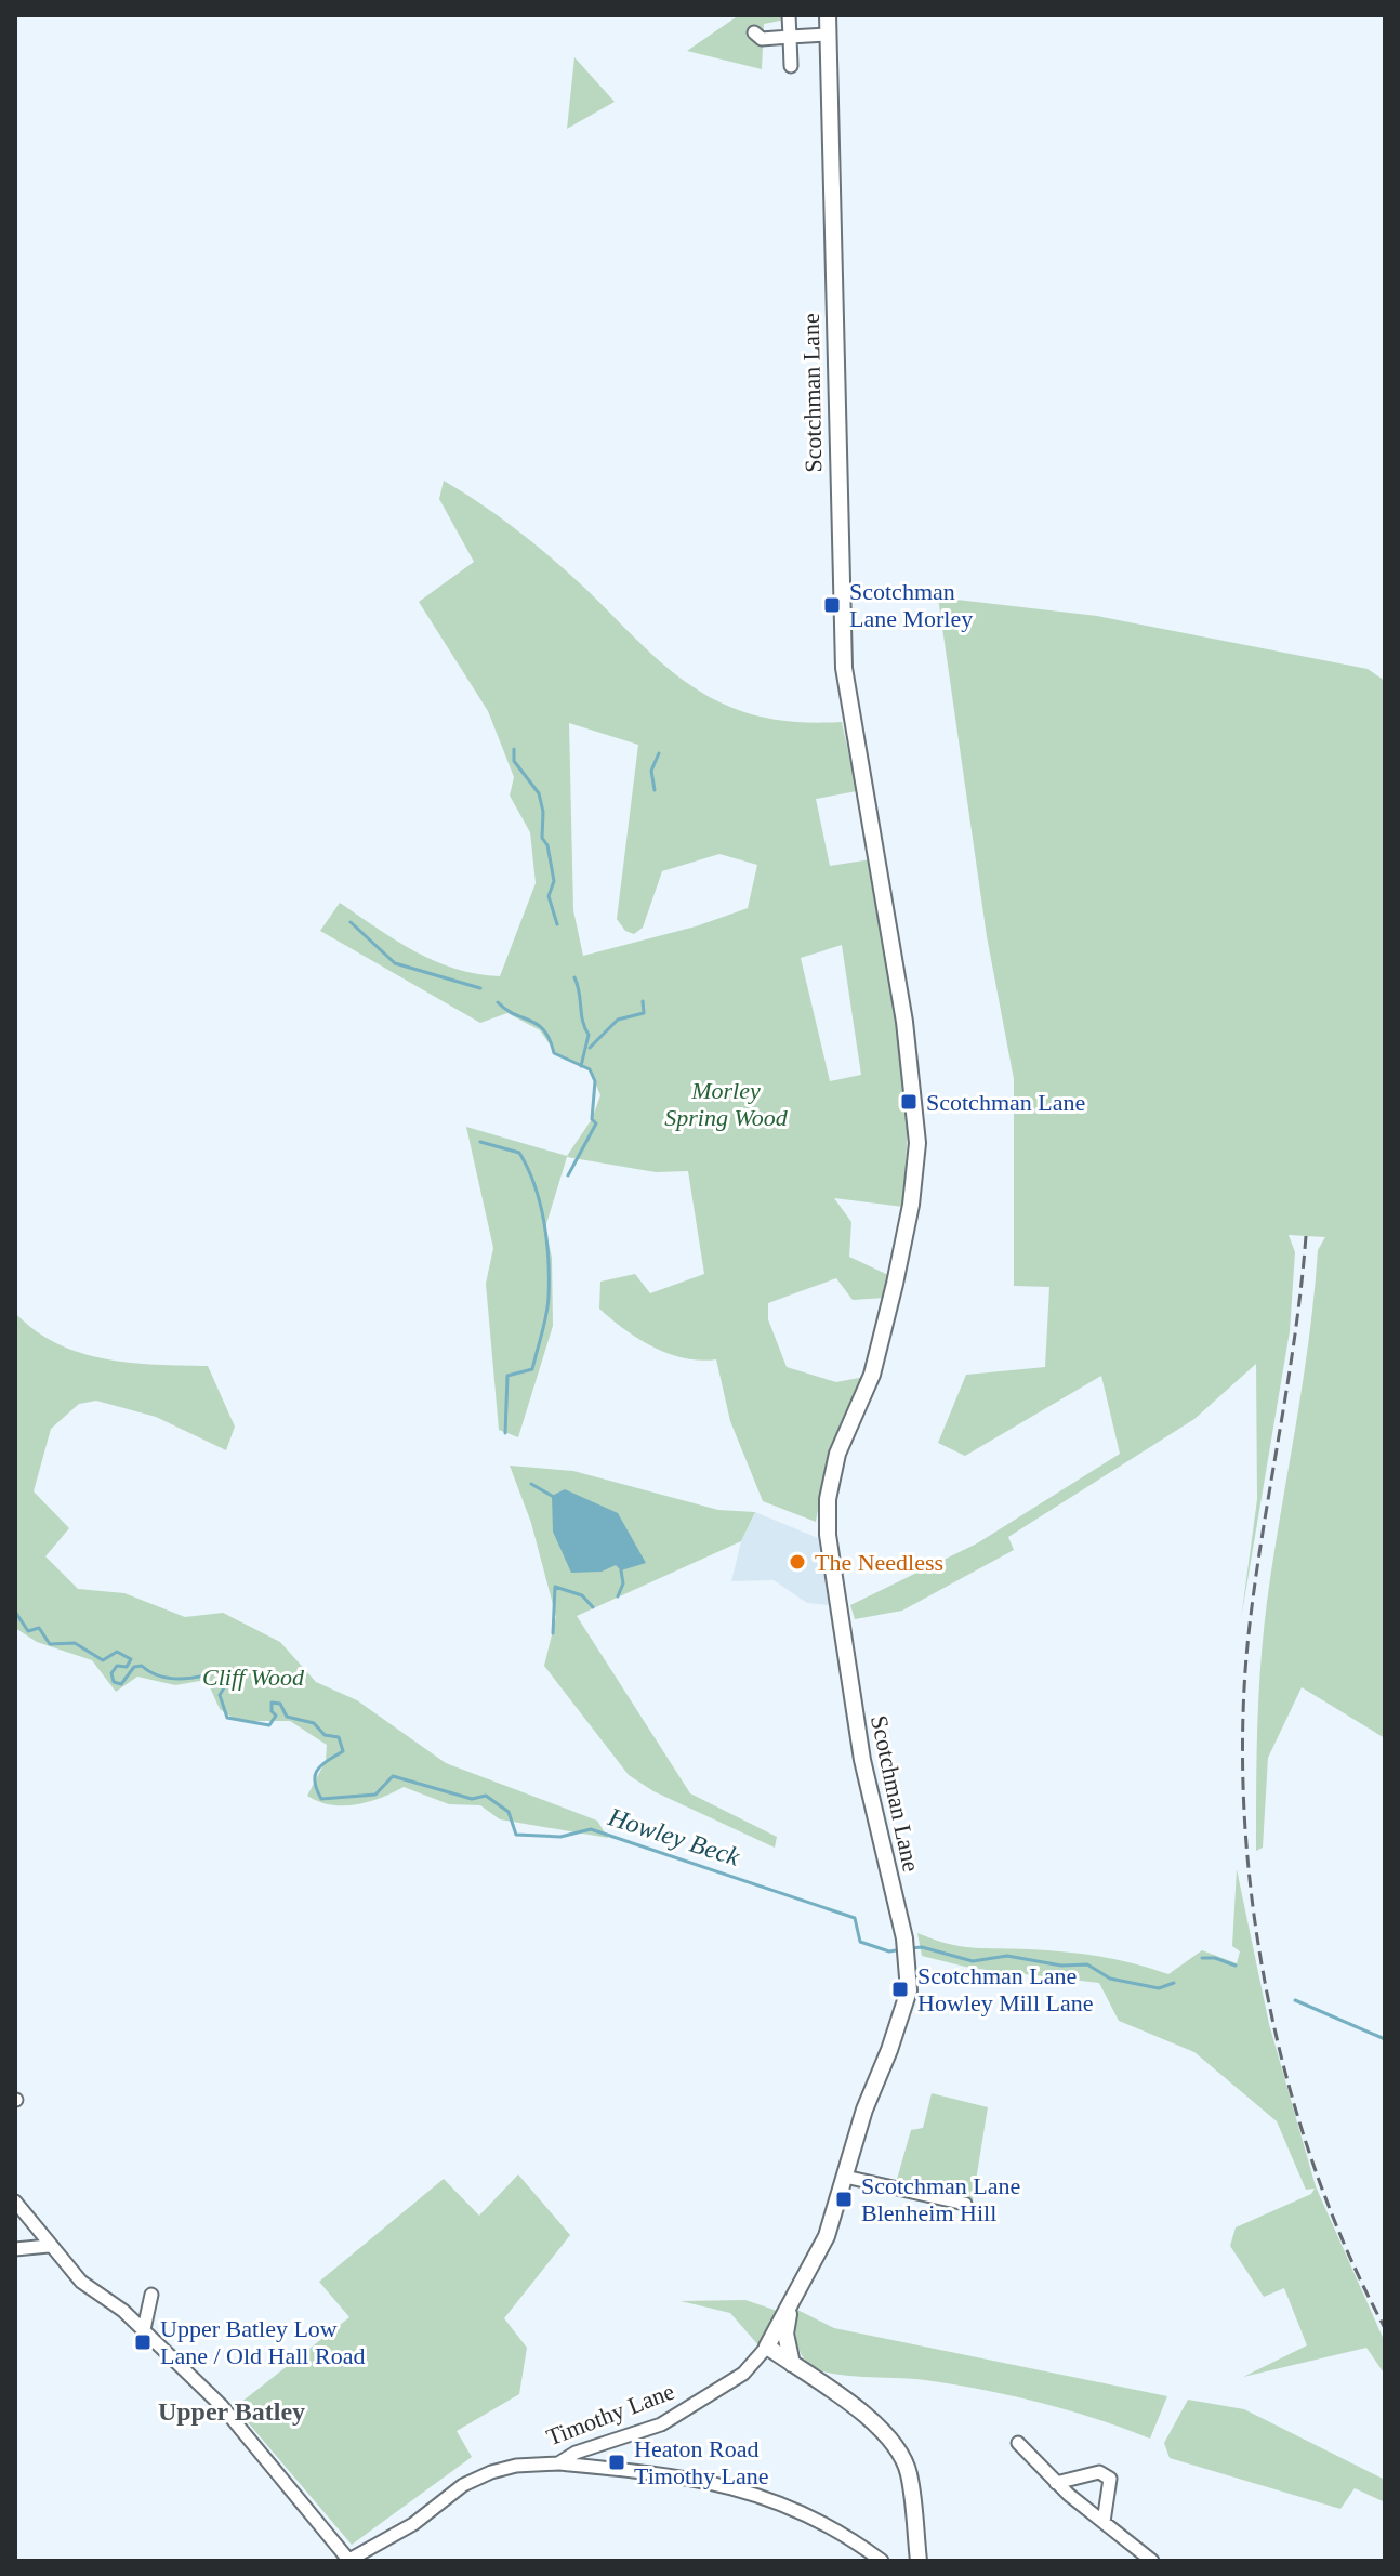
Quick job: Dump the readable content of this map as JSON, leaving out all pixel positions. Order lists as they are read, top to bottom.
{
  "streets": {
    "main road": ["Scotchman Lane", "Timothy Lane"]
  },
  "crossings": [
    ["Scotchman Lane", "Timothy Lane"]
  ],
  "districts": ["Upper Batley"],
  "water": ["Howley Beck"],
  "parks": ["Morley Spring Wood", "Cliff Wood"],
  "places": {
    "transit": [
      "Scotchman Lane Morley",
      "Scotchman Lane",
      "Scotchman Lane Howley Mill Lane",
      "Scotchman Lane Blenheim Hill",
      "Upper Batley Low Lane / Old Hall Road",
      "Heaton Road Timothy Lane"
    ],
    "other": ["The Needless"]
  }
}
